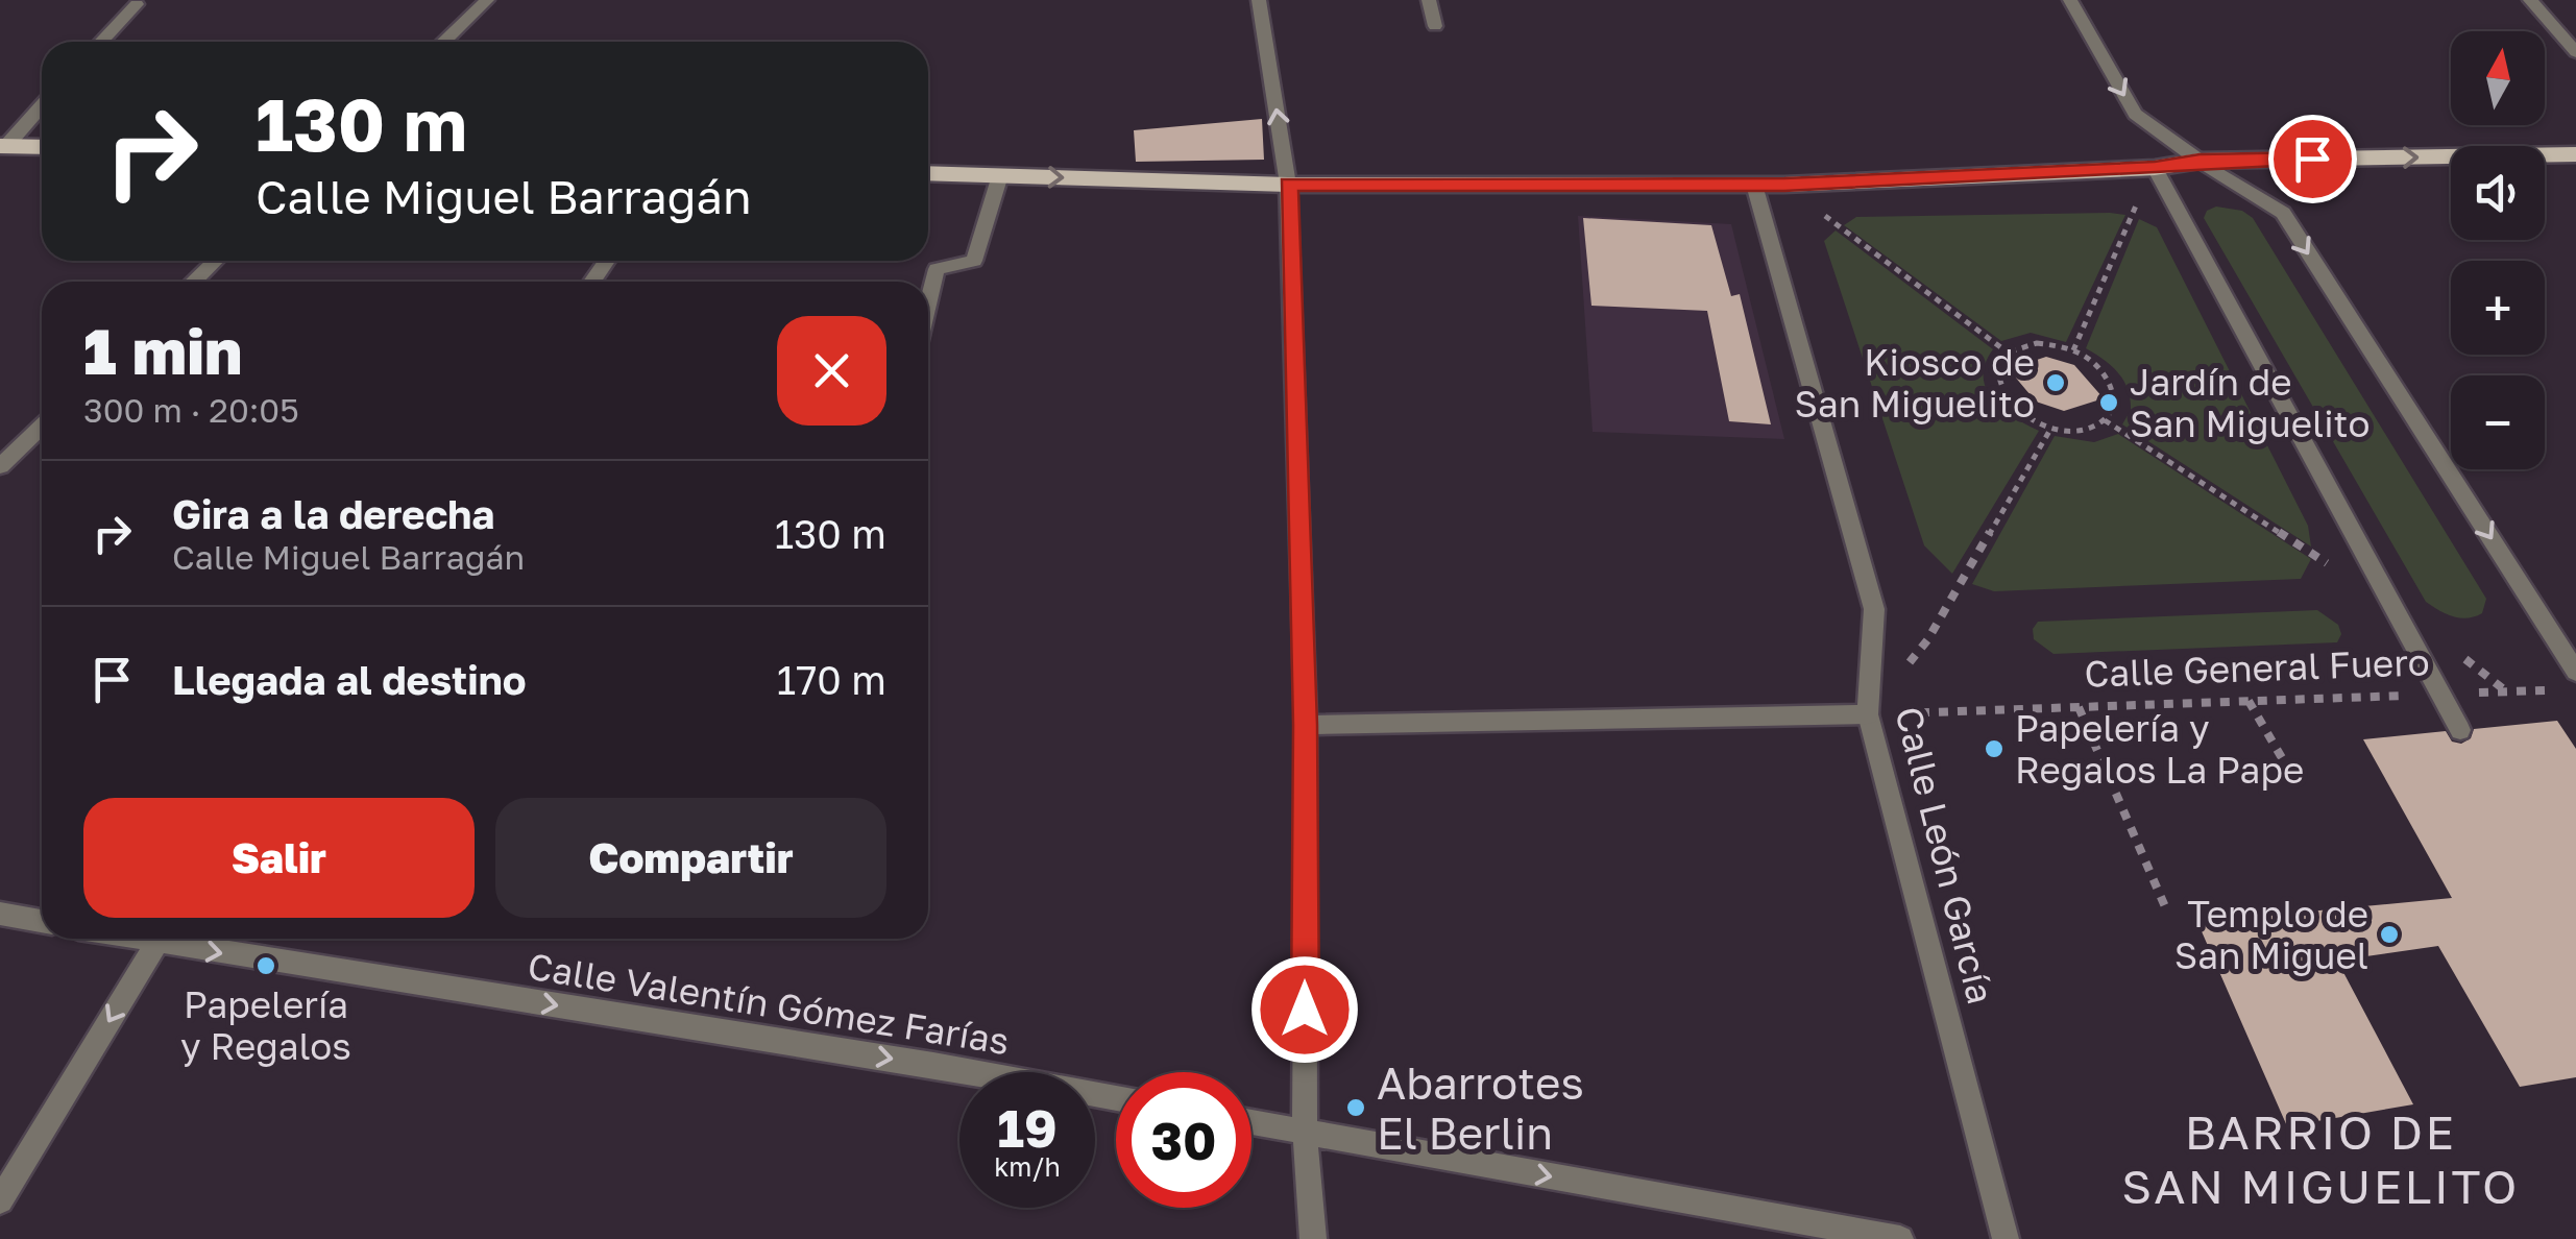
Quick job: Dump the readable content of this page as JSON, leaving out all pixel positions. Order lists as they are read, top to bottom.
{
  "streets": {
    "street": ["Calle León García", "Calle Valentín Gómez Farías"],
    "path": ["Calle General Fuero"]
  },
  "one_way": ["Calle Valentín Gómez Farías"],
  "districts": ["BARRIO DE SAN MIGUELITO"],
  "places": [
    "Kiosco de San Miguelito",
    "Jardín de San Miguelito",
    "Papelería y Regalos La Pape",
    "Templo de San Miguel",
    "Papelería y Regalos",
    "Abarrotes El Berlin"
  ],
  "north": "top",
  "page": {
    "map_buttons": ["+", "−"],
    "turn": ["130 m", "Calle Miguel Barragán"],
    "heading": ["1 min", "300 m · 20:05"],
    "list": [
      {
        "name": "Gira a la derecha",
        "note": "Calle Miguel Barragán",
        "value": "130 m"
      },
      {
        "name": "Llegada al destino",
        "value": "170 m"
      }
    ],
    "buttons": ["Salir", "Compartir"],
    "speed": "19 km/h",
    "limit": "30"
  }
}
